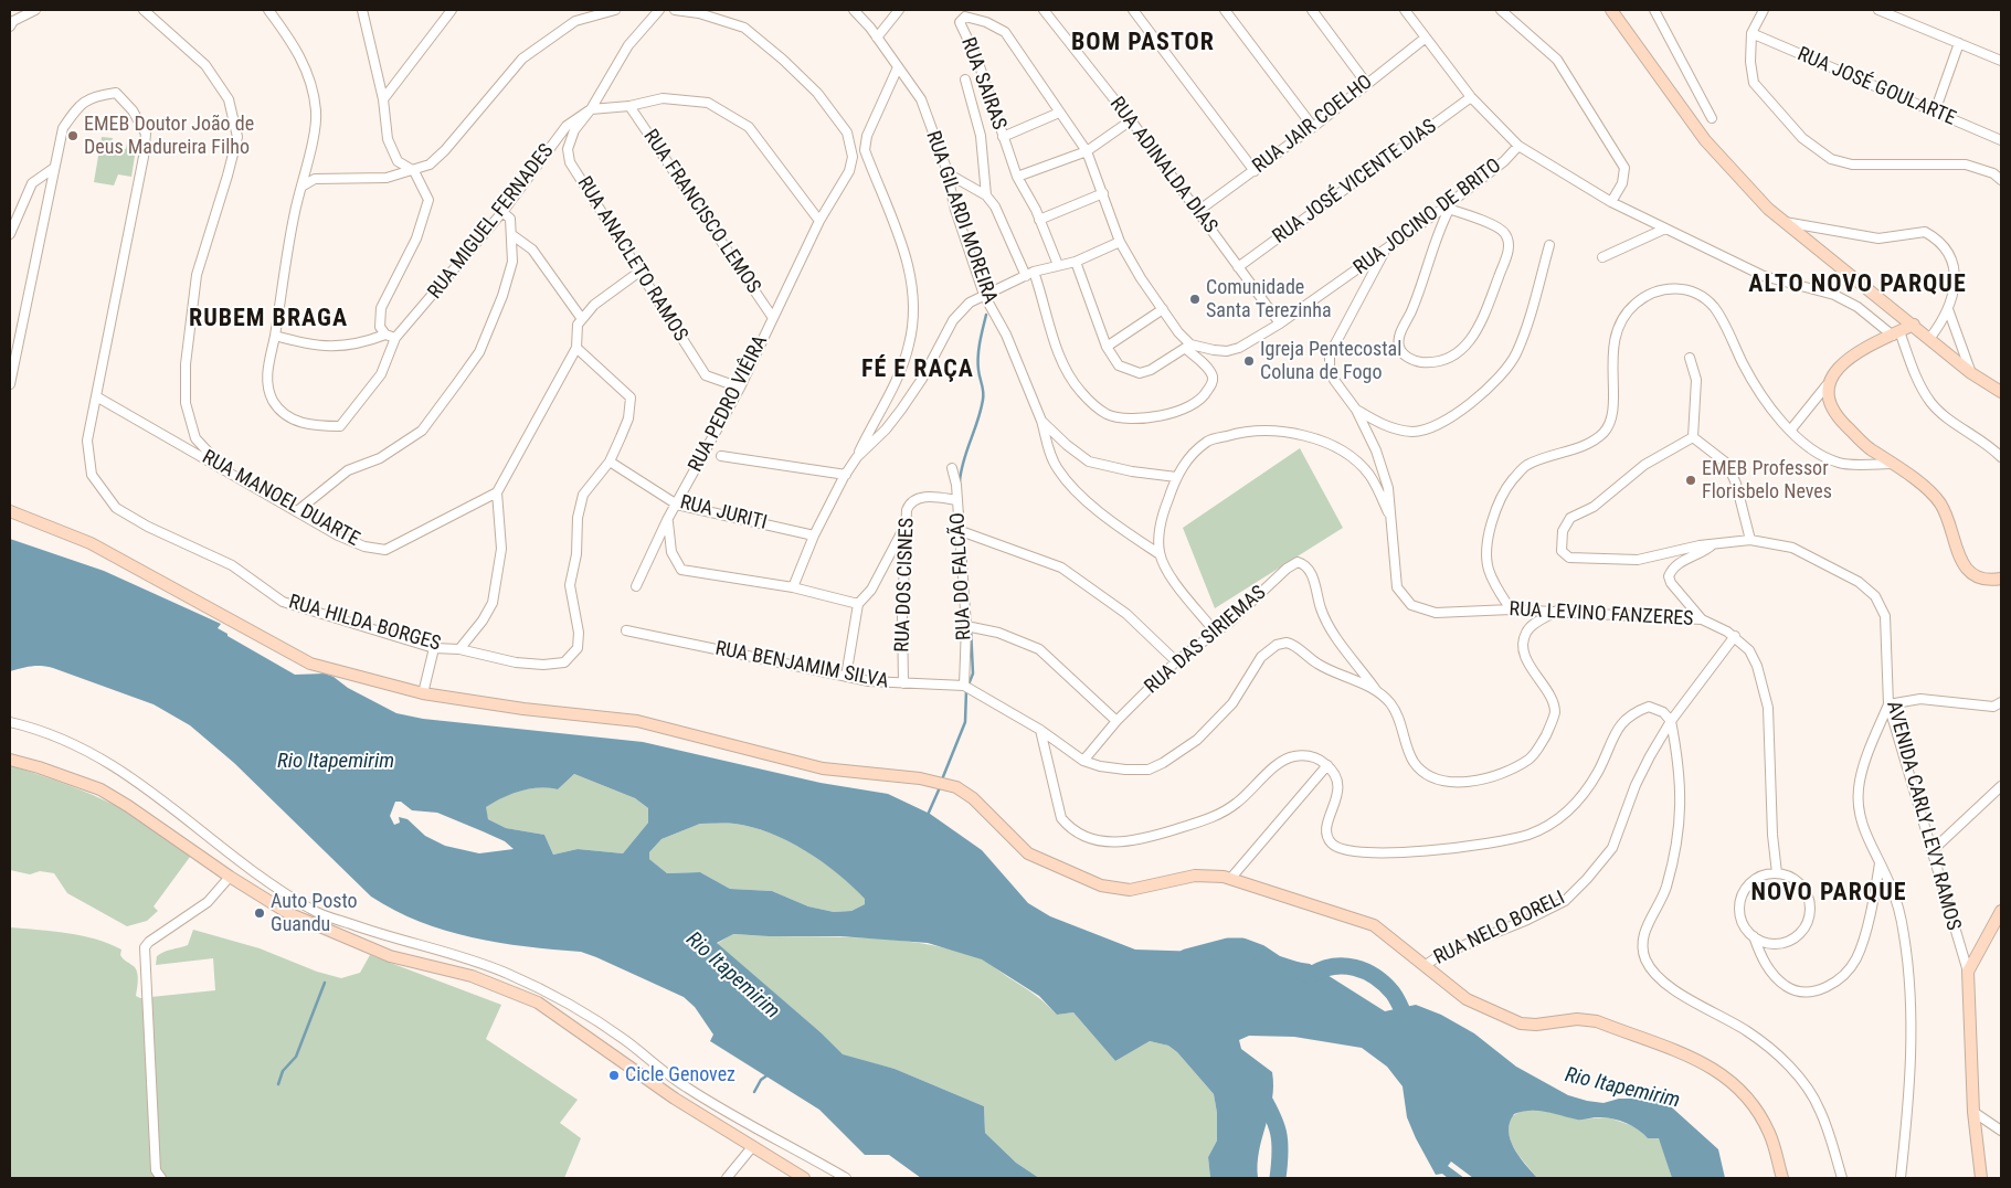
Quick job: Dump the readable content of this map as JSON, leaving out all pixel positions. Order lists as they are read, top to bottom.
{
  "streets": {
    "street": [
      "RUA SAIRAS",
      "RUA JOSÉ GOULARTE",
      "RUA JAIR COELHO",
      "RUA ADINALDA DIAS",
      "RUA JOSÉ VICENTE DIAS",
      "RUA FRANCISCO LEMOS",
      "RUA GILARDI MOREIRA",
      "RUA JOCINO DE BRITO",
      "RUA MIGUEL FERNADES",
      "RUA ANACLETO RAMOS",
      "RUA PEDRO VIÊIRA",
      "RUA MANOEL DUARTE",
      "RUA JURITI",
      "RUA DO FALCÃO",
      "RUA DOS CISNES",
      "RUA LEVINO FANZERES",
      "RUA HILDA BORGES",
      "RUA DAS SIRIEMAS",
      "RUA BENJAMIM SILVA",
      "AVENIDA CARLY LEVY RAMOS",
      "RUA NELO BORELI"
    ]
  },
  "crossings": [
    ["RUA SAIRAS", "RUA JOCINO DE BRITO"],
    ["RUA JAIR COELHO", "RUA ADINALDA DIAS"],
    ["RUA ADINALDA DIAS", "RUA JOSÉ VICENTE DIAS"],
    ["RUA ADINALDA DIAS", "RUA JOCINO DE BRITO"],
    ["RUA FRANCISCO LEMOS", "RUA PEDRO VIÊIRA"],
    ["RUA MIGUEL FERNADES", "RUA ANACLETO RAMOS"],
    ["RUA ANACLETO RAMOS", "RUA PEDRO VIÊIRA"],
    ["RUA PEDRO VIÊIRA", "RUA JURITI"],
    ["RUA MANOEL DUARTE", "RUA HILDA BORGES"],
    ["RUA JURITI", "RUA HILDA BORGES"],
    ["RUA DO FALCÃO", "RUA DOS CISNES"],
    ["RUA DO FALCÃO", "RUA BENJAMIM SILVA"],
    ["RUA DOS CISNES", "RUA BENJAMIM SILVA"],
    ["RUA LEVINO FANZERES", "RUA NELO BORELI"],
    ["RUA DAS SIRIEMAS", "RUA BENJAMIM SILVA"]
  ],
  "districts": [
    "BOM PASTOR",
    "ALTO NOVO PARQUE",
    "RUBEM BRAGA",
    "FÉ E RAÇA",
    "NOVO PARQUE"
  ],
  "water": ["Rio Itapemirim"],
  "places": [
    "EMEB Doutor João de Deus Madureira Filho",
    "Comunidade Santa Terezinha",
    "Igreja Pentecostal Coluna de Fogo",
    "EMEB Professor Florisbelo Neves",
    "Auto Posto Guandu",
    "Cicle Genovez"
  ]
}
